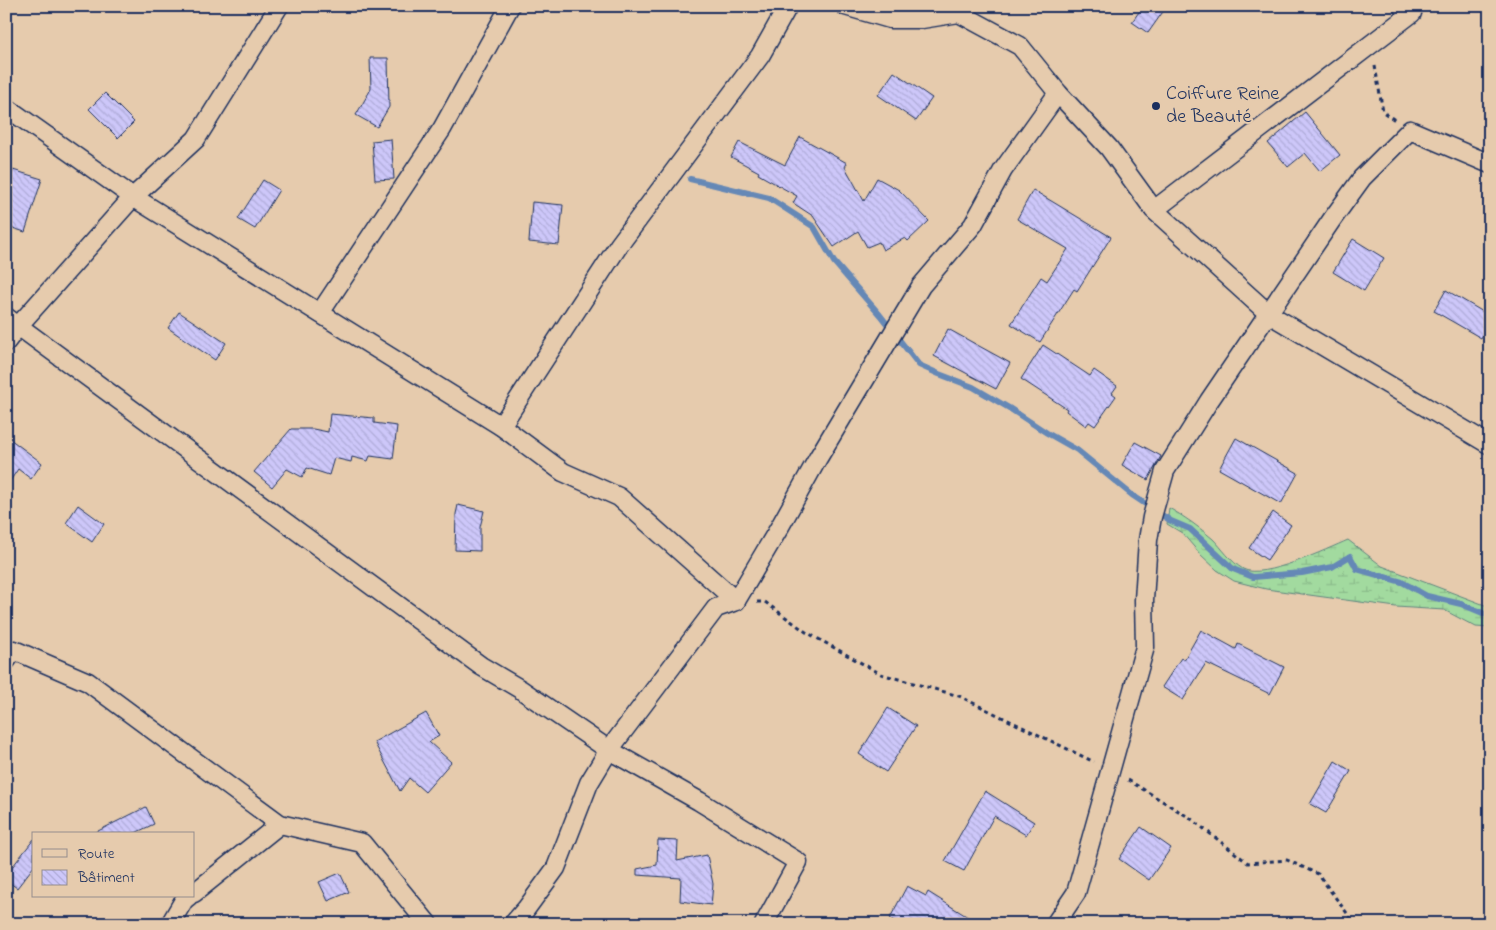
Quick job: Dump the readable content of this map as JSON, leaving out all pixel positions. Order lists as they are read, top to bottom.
{
  "places": ["Coiffure Reine de Beauté"],
  "legend": ["Route", "Bâtiment"]
}
